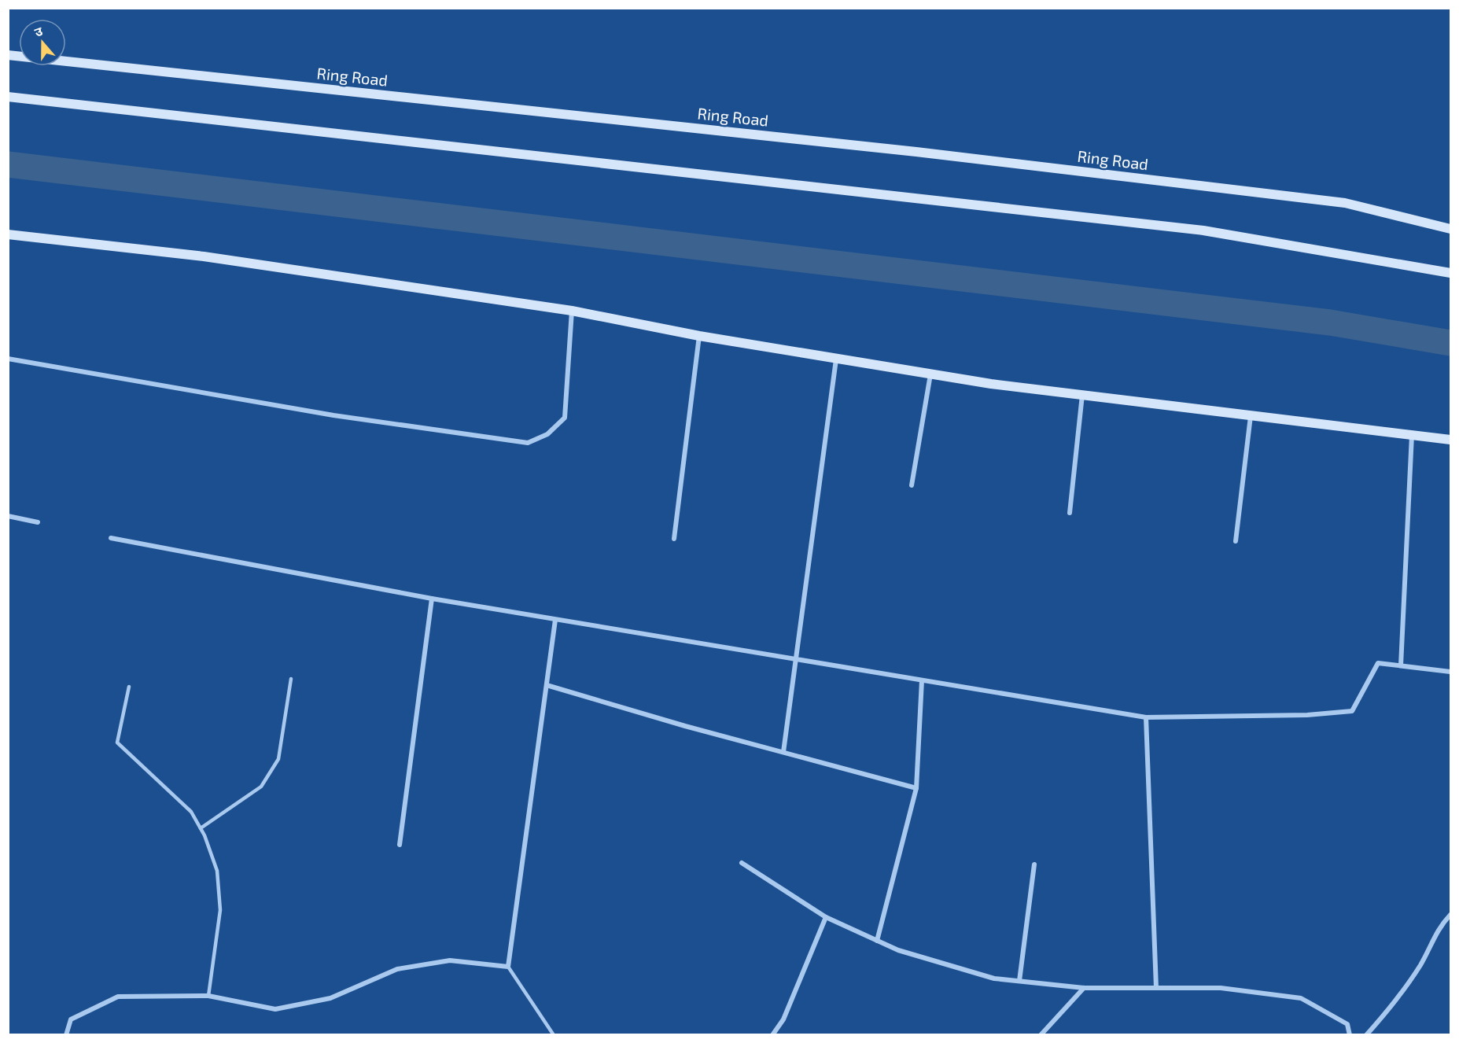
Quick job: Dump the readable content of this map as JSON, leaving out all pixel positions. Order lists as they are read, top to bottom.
{
  "streets": {
    "main road": ["Ring Road"]
  },
  "north": "top"
}
